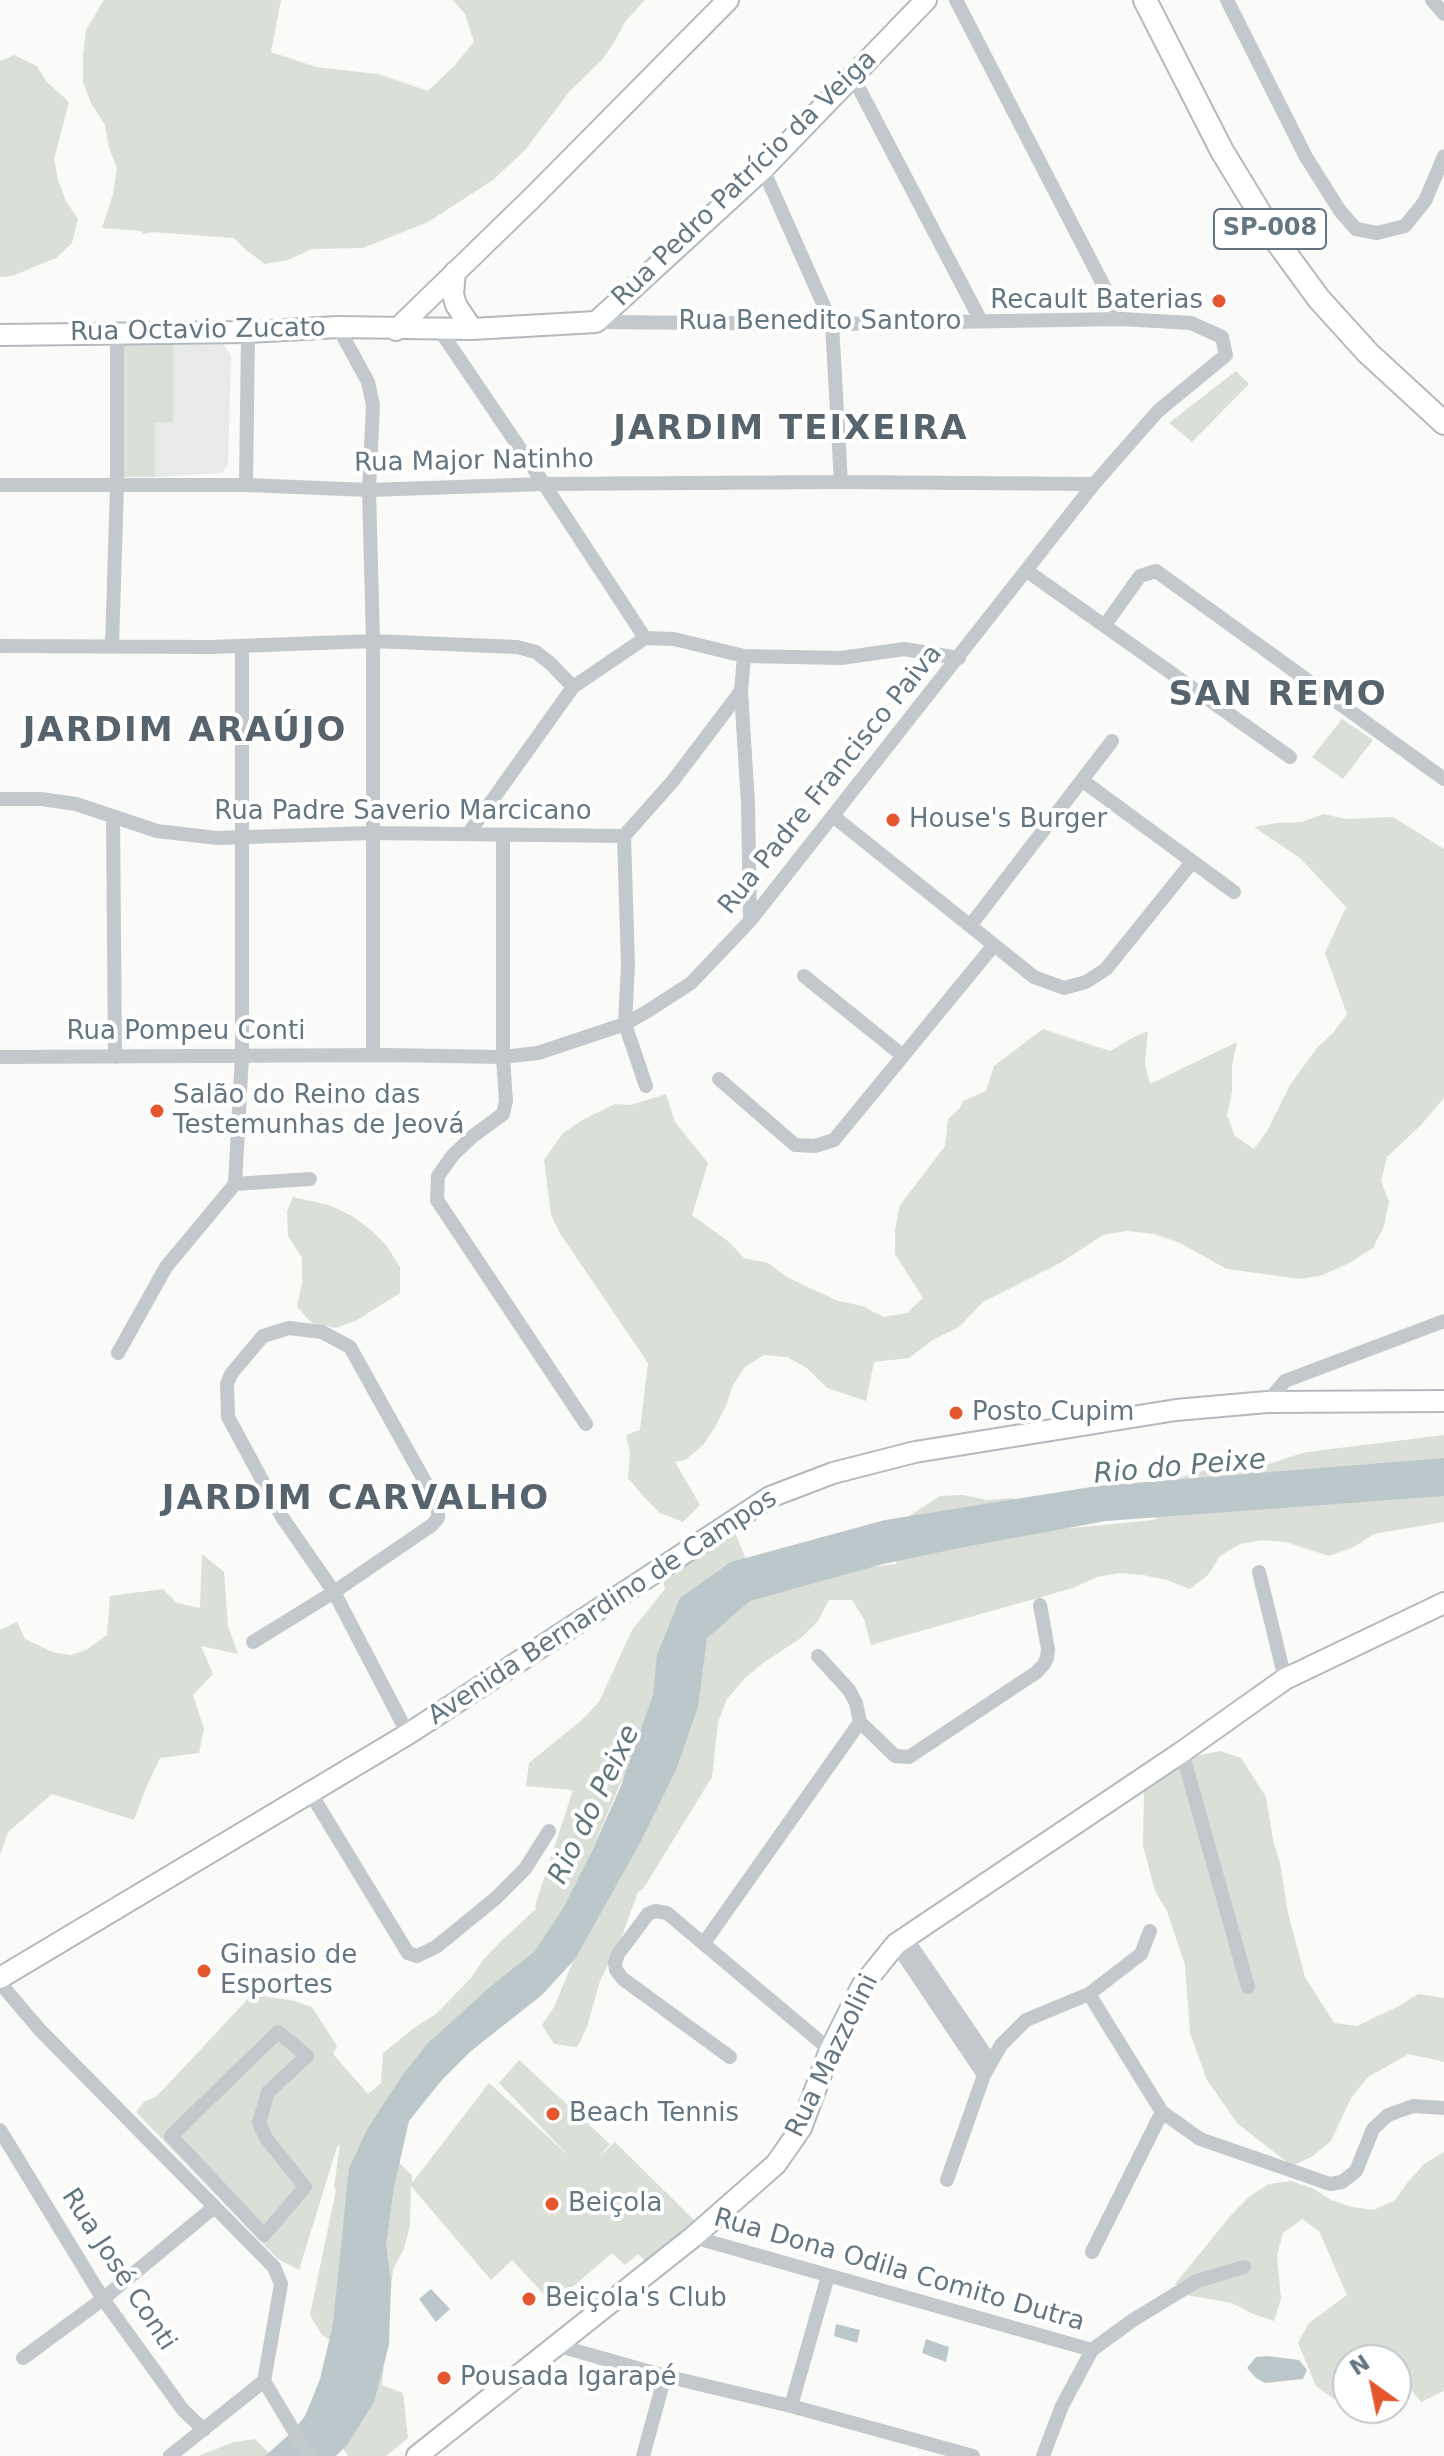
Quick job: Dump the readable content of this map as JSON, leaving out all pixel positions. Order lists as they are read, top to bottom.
{
  "streets": {
    "main road": ["SP-008"],
    "street": [
      "Rua Pedro Patrício da Veiga",
      "Rua Benedito Santoro",
      "Rua Octavio Zucato",
      "Rua Major Natinho",
      "Rua Padre Francisco Paiva",
      "Rua Padre Saverio Marcicano",
      "Rua Pompeu Conti",
      "Avenida Bernardino de Campos",
      "Rua Mazzolini",
      "Rua José Conti",
      "Rua Dona Odila Comito Dutra"
    ]
  },
  "crossings": [
    ["Rua Pedro Patrício da Veiga", "Rua Benedito Santoro"],
    ["Rua Benedito Santoro", "Rua Octavio Zucato"],
    ["Rua Benedito Santoro", "Rua Padre Francisco Paiva"],
    ["Rua Major Natinho", "Rua Padre Francisco Paiva"],
    ["Rua Padre Francisco Paiva", "Rua Pompeu Conti"],
    ["Rua Mazzolini", "Rua Dona Odila Comito Dutra"]
  ],
  "districts": [
    "JARDIM TEIXEIRA",
    "SAN REMO",
    "JARDIM ARAÚJO",
    "JARDIM CARVALHO"
  ],
  "water": ["Rio do Peixe"],
  "places": [
    "Recault Baterias",
    "House's Burger",
    "Salão do Reino das Testemunhas de Jeová",
    "Posto Cupim",
    "Ginasio de Esportes",
    "Beach Tennis",
    "Beiçola",
    "Beiçola's Club",
    "Pousada Igarapé"
  ],
  "north": "top left"
}
